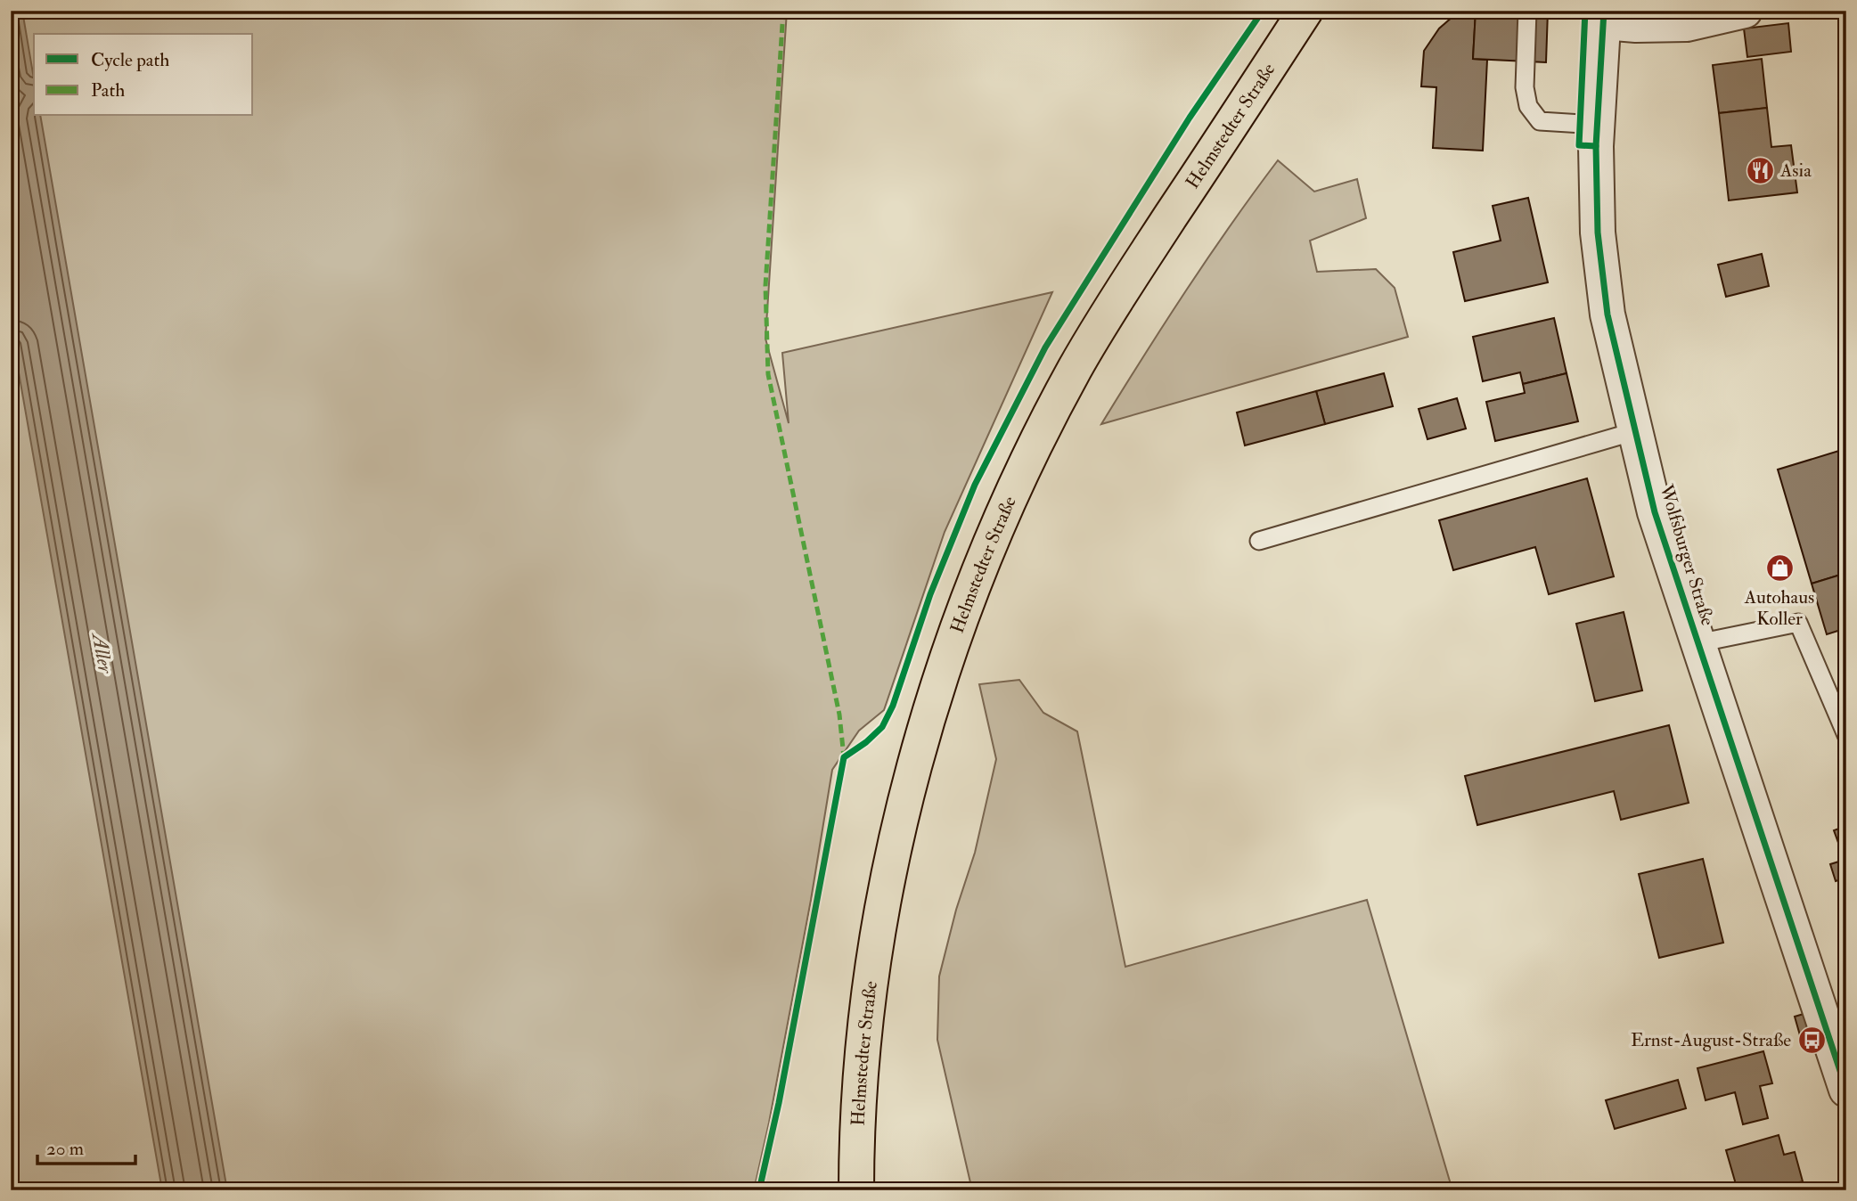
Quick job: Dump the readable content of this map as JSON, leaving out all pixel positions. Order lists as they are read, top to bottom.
{
  "streets": {
    "main road": ["Helmstedter Straße"],
    "street": ["Wolfsburger Straße"]
  },
  "water": ["Aller"],
  "places": {
    "restaurant": ["Asia"],
    "shop": ["Autohaus Koller"],
    "bus stop": ["Ernst-August-Straße"]
  },
  "legend": ["Cycle path", "Path"],
  "scale_bar": "20 m"
}
